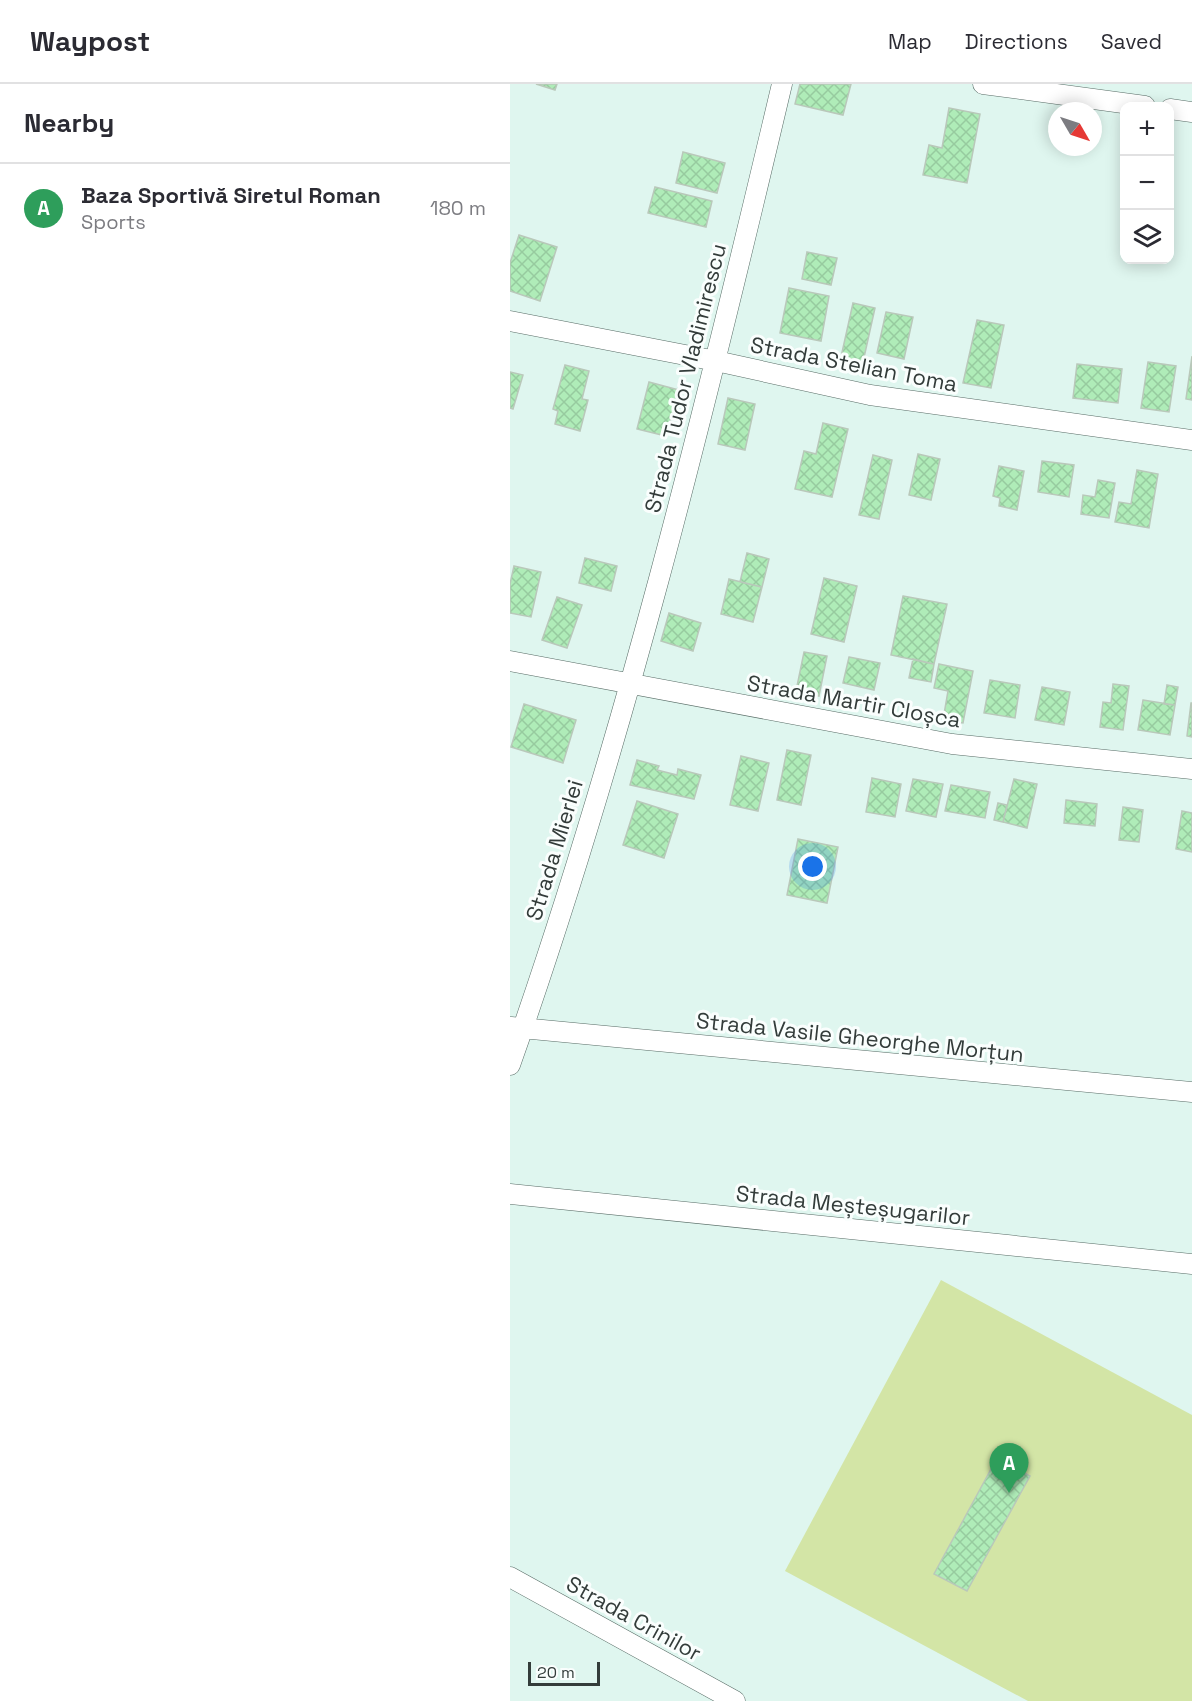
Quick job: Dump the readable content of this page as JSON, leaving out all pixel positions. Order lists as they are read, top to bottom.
{
  "streets": {
    "street": [
      "Strada Stelian Toma",
      "Strada Tudor Vladimirescu",
      "Strada Martir Cloșca",
      "Strada Mierlei",
      "Strada Vasile Gheorghe Morțun",
      "Strada Meșteșugarilor",
      "Strada Crinilor"
    ]
  },
  "crossings": [
    ["Strada Stelian Toma", "Strada Tudor Vladimirescu"],
    ["Strada Tudor Vladimirescu", "Strada Martir Cloșca"],
    ["Strada Tudor Vladimirescu", "Strada Mierlei"],
    ["Strada Martir Cloșca", "Strada Mierlei"],
    ["Strada Mierlei", "Strada Vasile Gheorghe Morțun"]
  ],
  "scale_bar": "20 m",
  "north": "bottom right",
  "page": {
    "header": "Waypost",
    "nav": ["Map", "Directions", "Saved"],
    "heading": "Nearby",
    "map_buttons": ["+", "−"],
    "list": [
      {
        "mark": "A",
        "name": "Baza Sportivă Siretul Roman",
        "note": "Sports",
        "value": "180 m"
      }
    ],
    "pins": "A",
    "scale": "20 m"
  }
}
